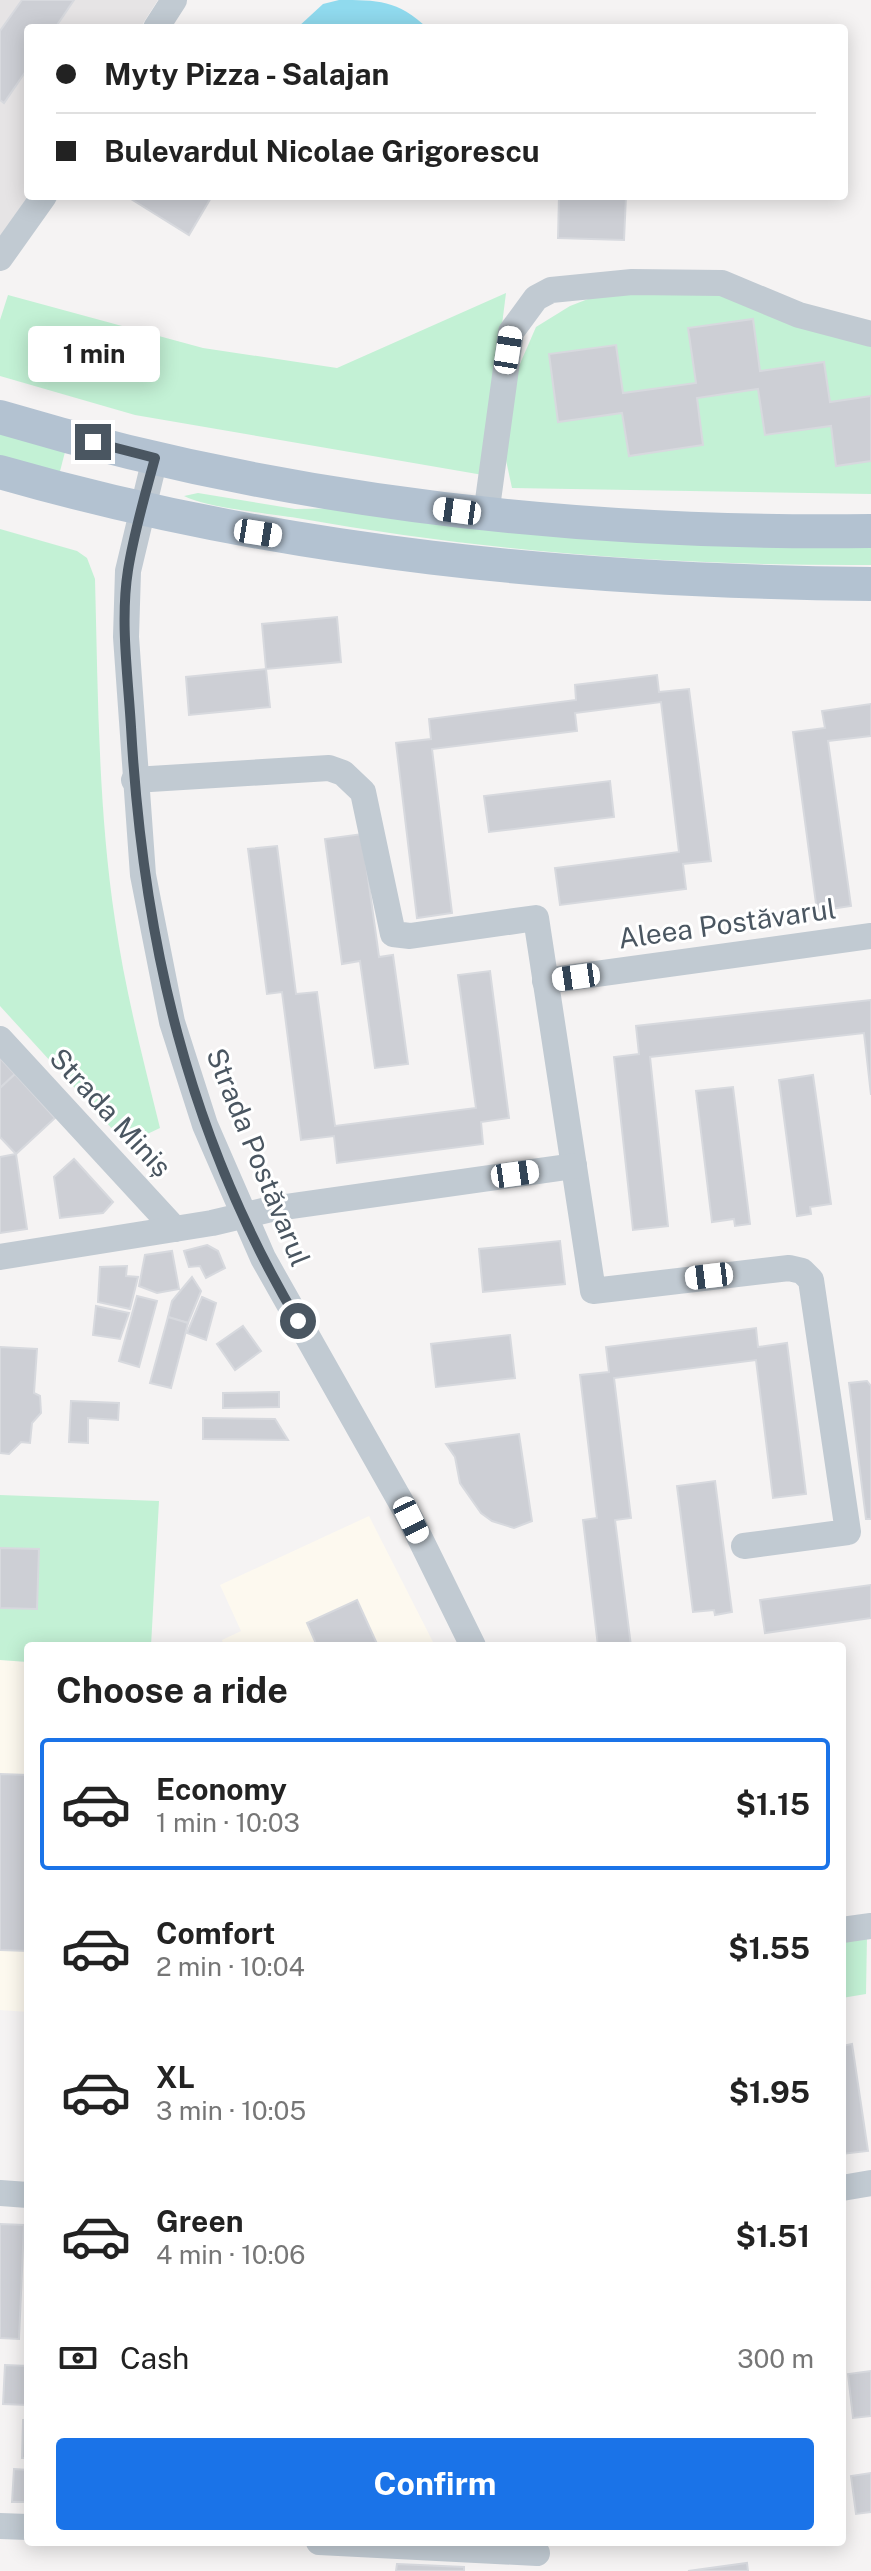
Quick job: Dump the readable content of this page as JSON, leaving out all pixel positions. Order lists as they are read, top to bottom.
{
  "streets": {
    "street": ["Aleea Postăvarul", "Strada Miniș", "Strada Postăvarul"]
  },
  "page": {
    "banner": ["Myty Pizza - Salajan", "Bulevardul Nicolae Grigorescu"],
    "bubble": "1 min",
    "heading": "Choose a ride",
    "list": [
      {
        "name": "Economy",
        "note": "1 min · 10:03",
        "value": "$1.15"
      },
      {
        "name": "Comfort",
        "note": "2 min · 10:04",
        "value": "$1.55"
      },
      {
        "name": "XL",
        "note": "3 min · 10:05",
        "value": "$1.95"
      },
      {
        "name": "Green",
        "note": "4 min · 10:06",
        "value": "$1.51"
      }
    ],
    "pay": ["Cash", "300 m"],
    "buttons": "Confirm"
  }
}
